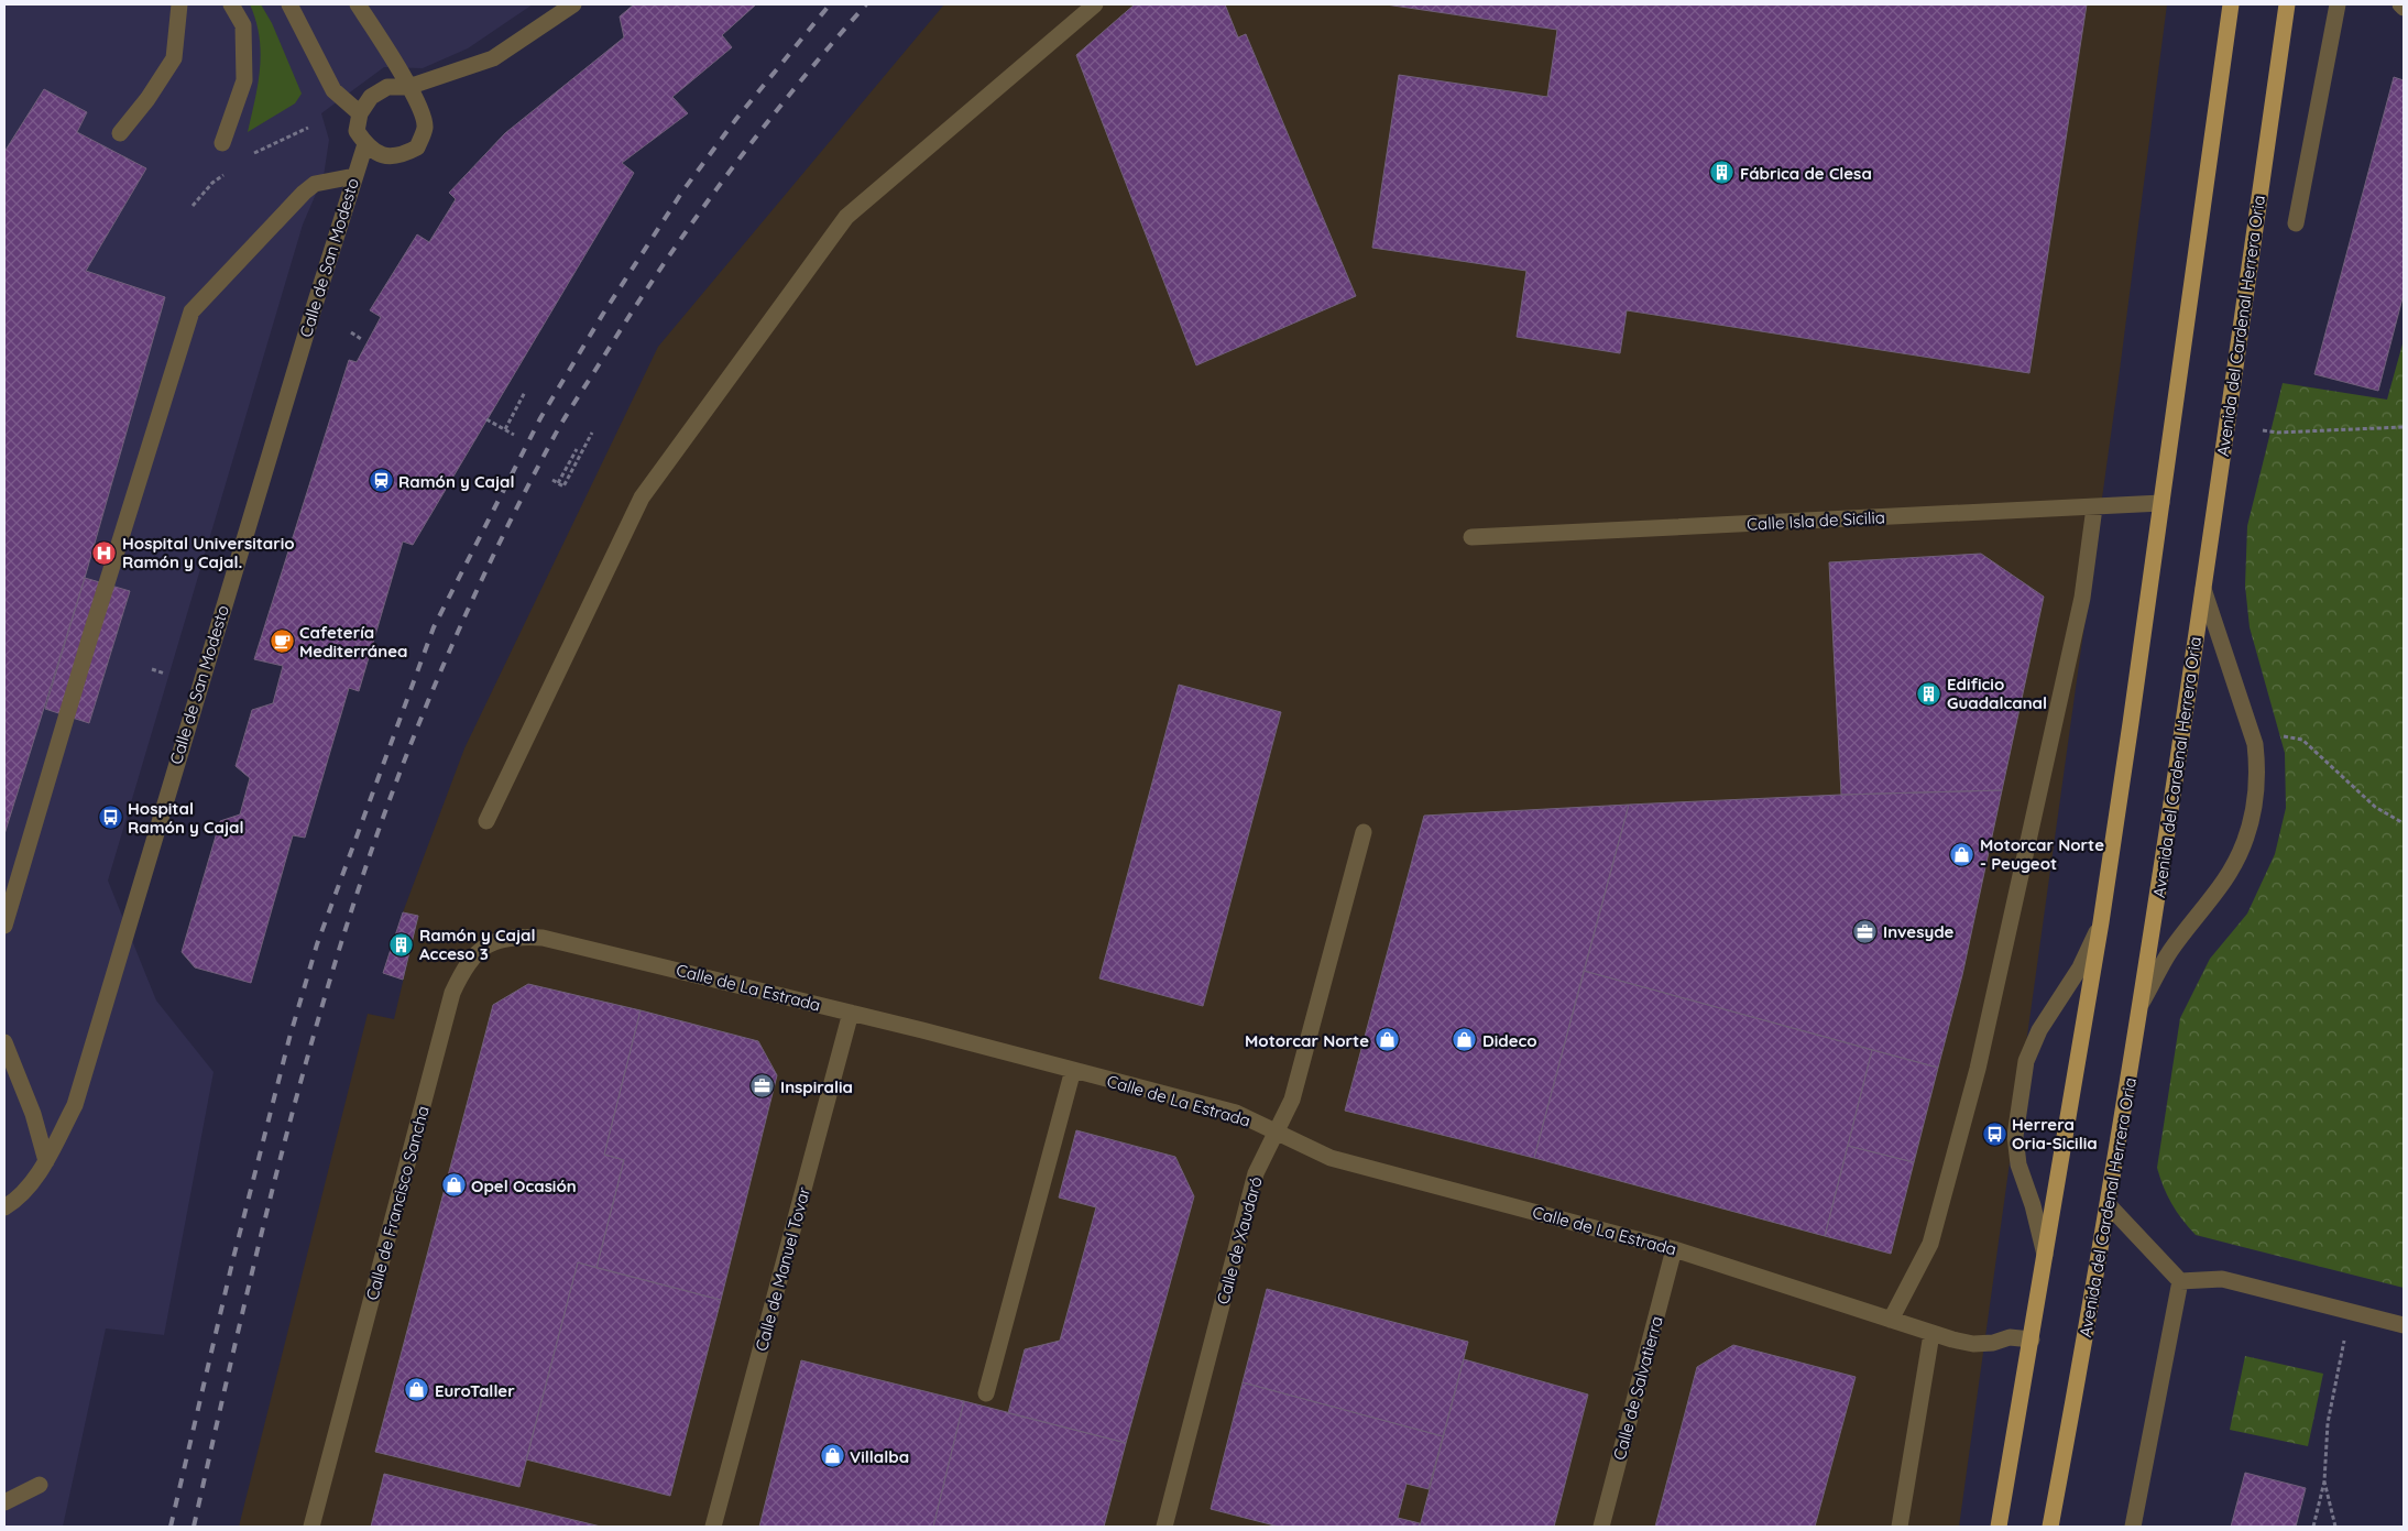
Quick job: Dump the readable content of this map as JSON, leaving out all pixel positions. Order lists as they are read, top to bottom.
{
  "streets": {
    "main road": ["Avenida del Cardenal Herrera Oria"],
    "street": [
      "Calle de San Modesto",
      "Calle Isla de Sicilia",
      "Calle de La Estrada",
      "Calle de Francisco Sancha",
      "Calle de Xaudaró",
      "Calle de Manuel Tovar",
      "Calle de Salvatierra"
    ]
  },
  "crossings": [
    ["Calle de La Estrada", "Calle de Francisco Sancha"],
    ["Calle de La Estrada", "Calle de Xaudaró"],
    ["Calle de La Estrada", "Calle de Manuel Tovar"],
    ["Calle de La Estrada", "Calle de Salvatierra"]
  ],
  "places": {
    "building": ["Fábrica de Clesa", "Edificio Guadalcanal", "Ramón y Cajal Acceso 3"],
    "station": ["Ramón y Cajal"],
    "hospital": ["Hospital Universitario Ramón y Cajal."],
    "cafe": ["Cafetería Mediterránea"],
    "bus stop": ["Hospital Ramón y Cajal", "Herrera Oria-Sicilia"],
    "shop": [
      "Motorcar Norte - Peugeot",
      "Motorcar Norte",
      "Dideco",
      "Opel Ocasión",
      "EuroTaller",
      "Villalba"
    ],
    "office": ["Invesyde", "Inspiralia"]
  }
}
